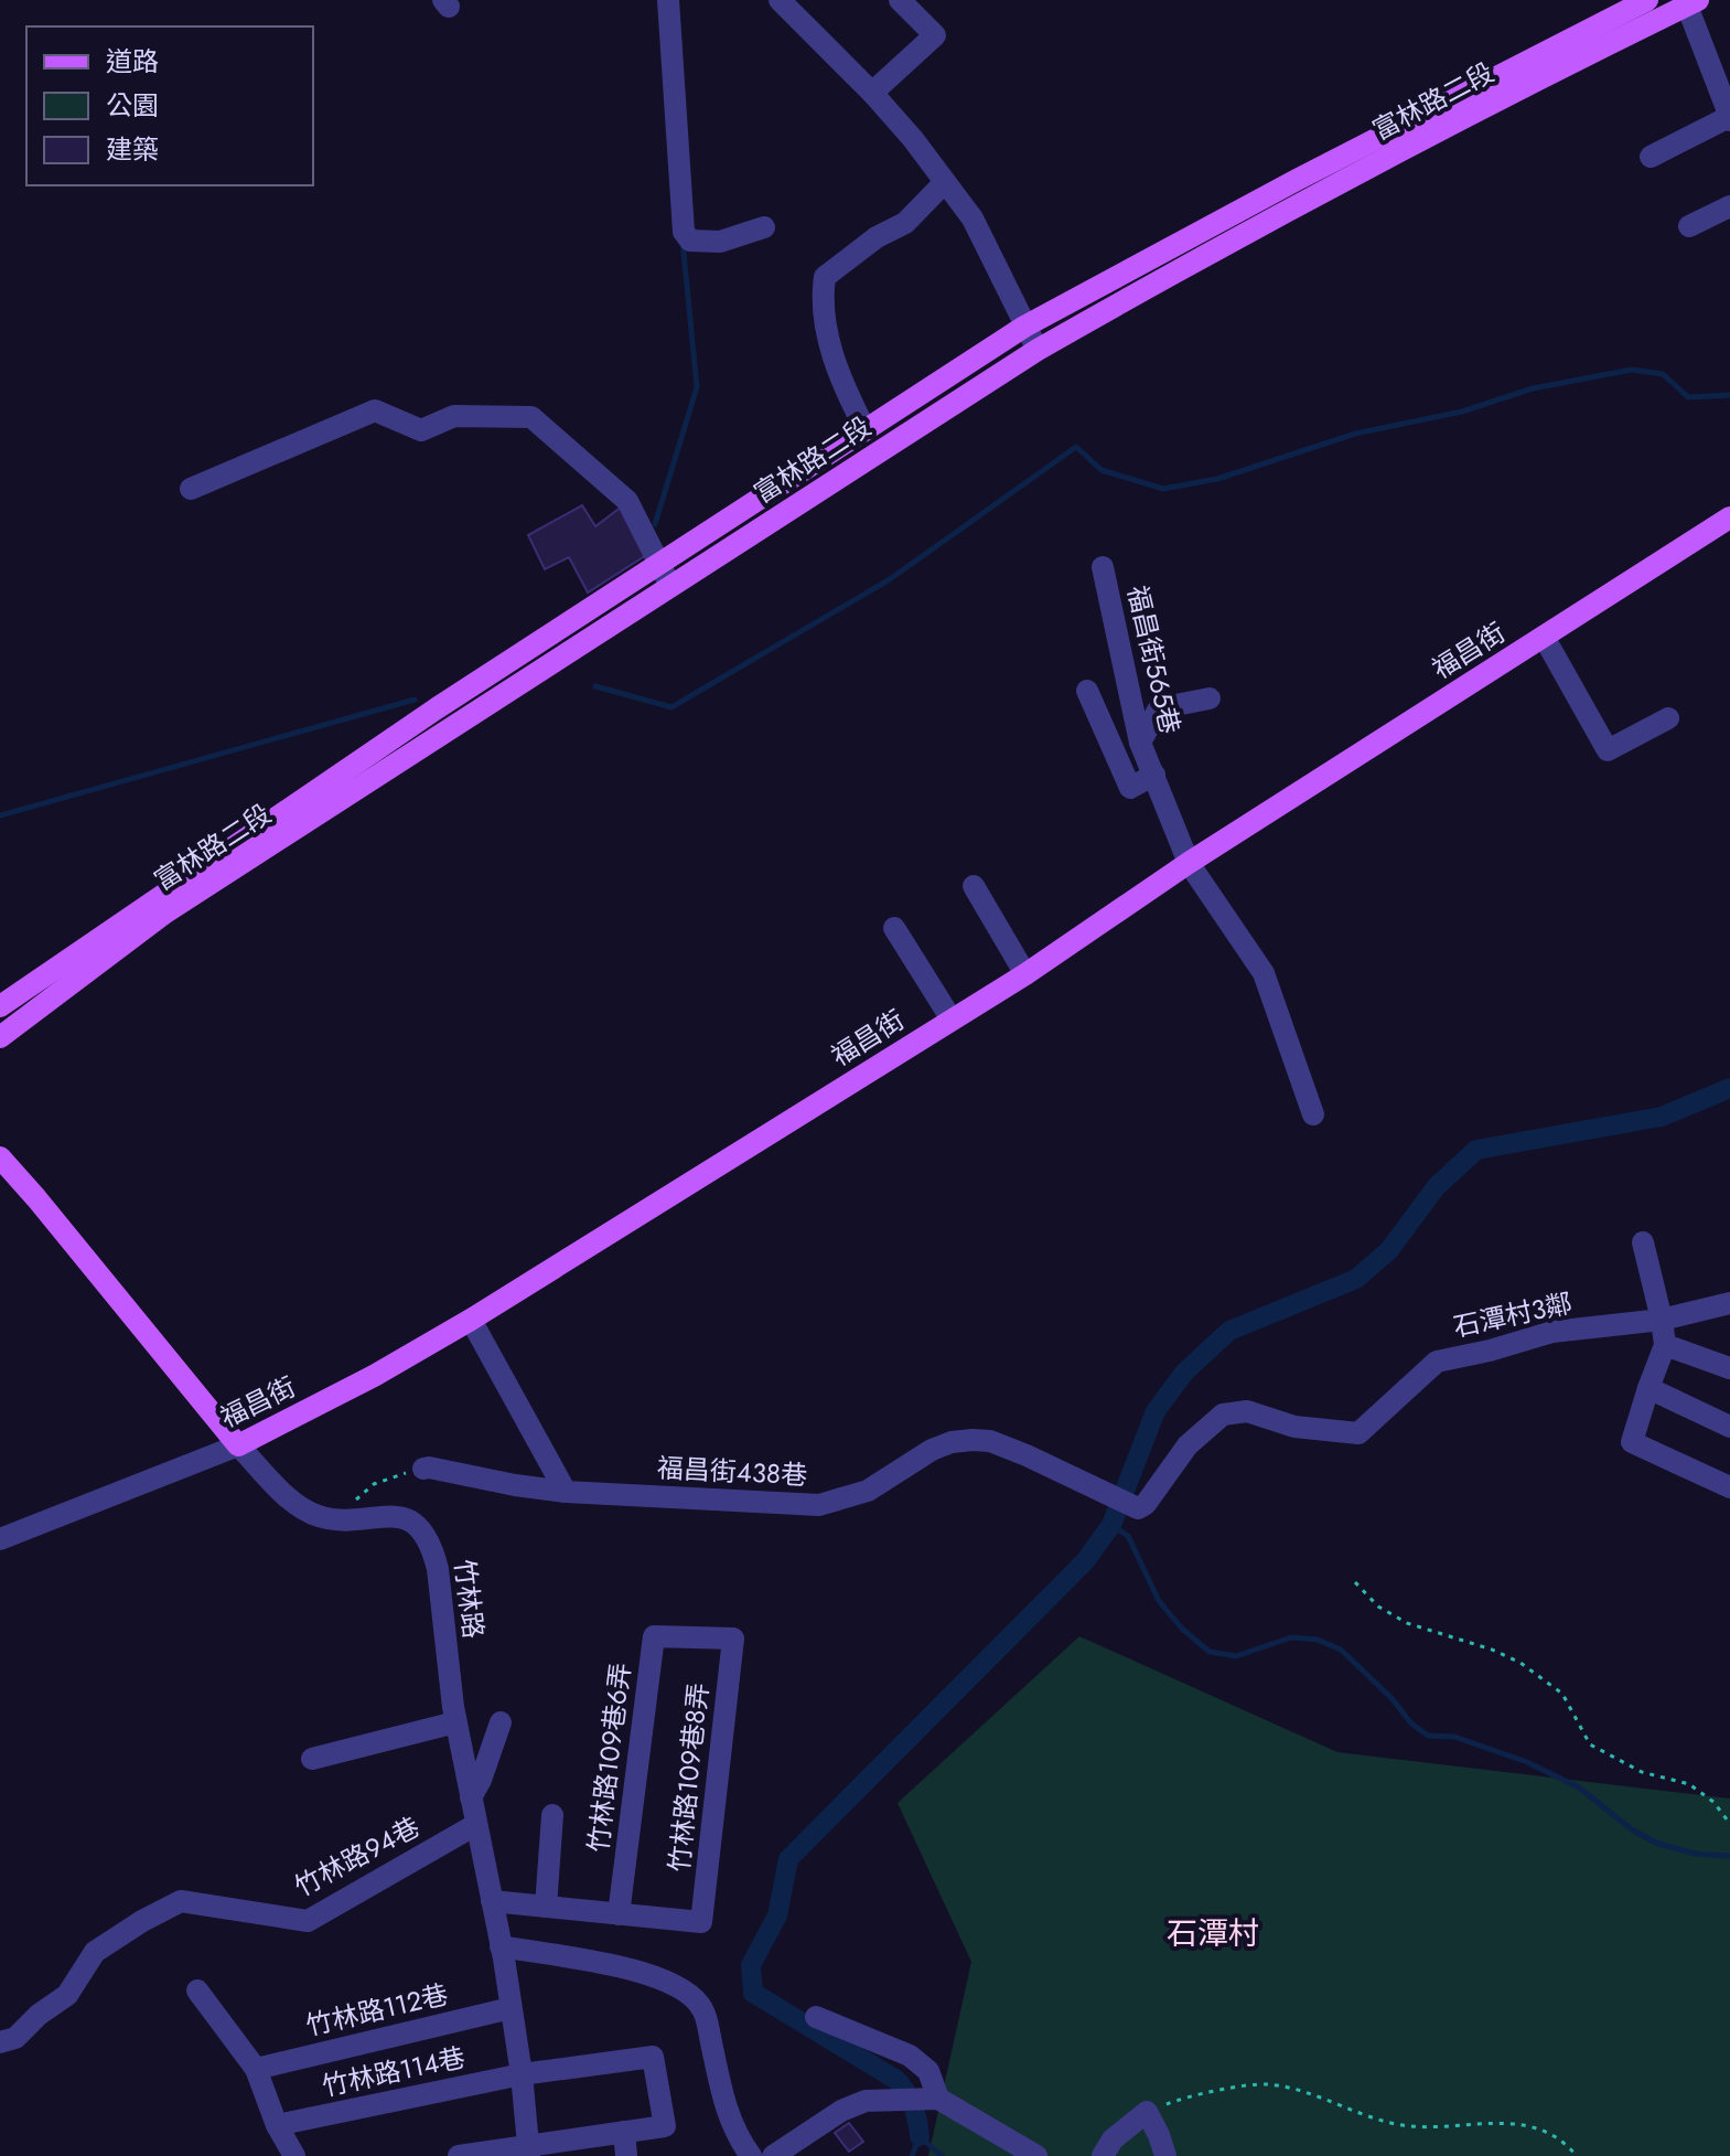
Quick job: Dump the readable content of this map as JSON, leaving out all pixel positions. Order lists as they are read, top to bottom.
{
  "streets": {
    "main road": ["富林路二段", "福昌街", "竹林路"],
    "street": [
      "福昌街565巷",
      "石潭村3鄰",
      "福昌街438巷",
      "竹林路109巷6弄",
      "竹林路109巷8弄",
      "竹林路94巷",
      "竹林路112巷",
      "竹林路114巷"
    ]
  },
  "crossings": [
    ["福昌街", "福昌街565巷"],
    ["福昌街", "竹林路"],
    ["石潭村3鄰", "福昌街438巷"],
    ["竹林路", "竹林路94巷"],
    ["竹林路", "竹林路112巷"],
    ["竹林路", "竹林路114巷"],
    ["竹林路109巷6弄", "竹林路109巷8弄"]
  ],
  "districts": ["石潭村"],
  "legend": ["道路", "公園", "建築"]
}
